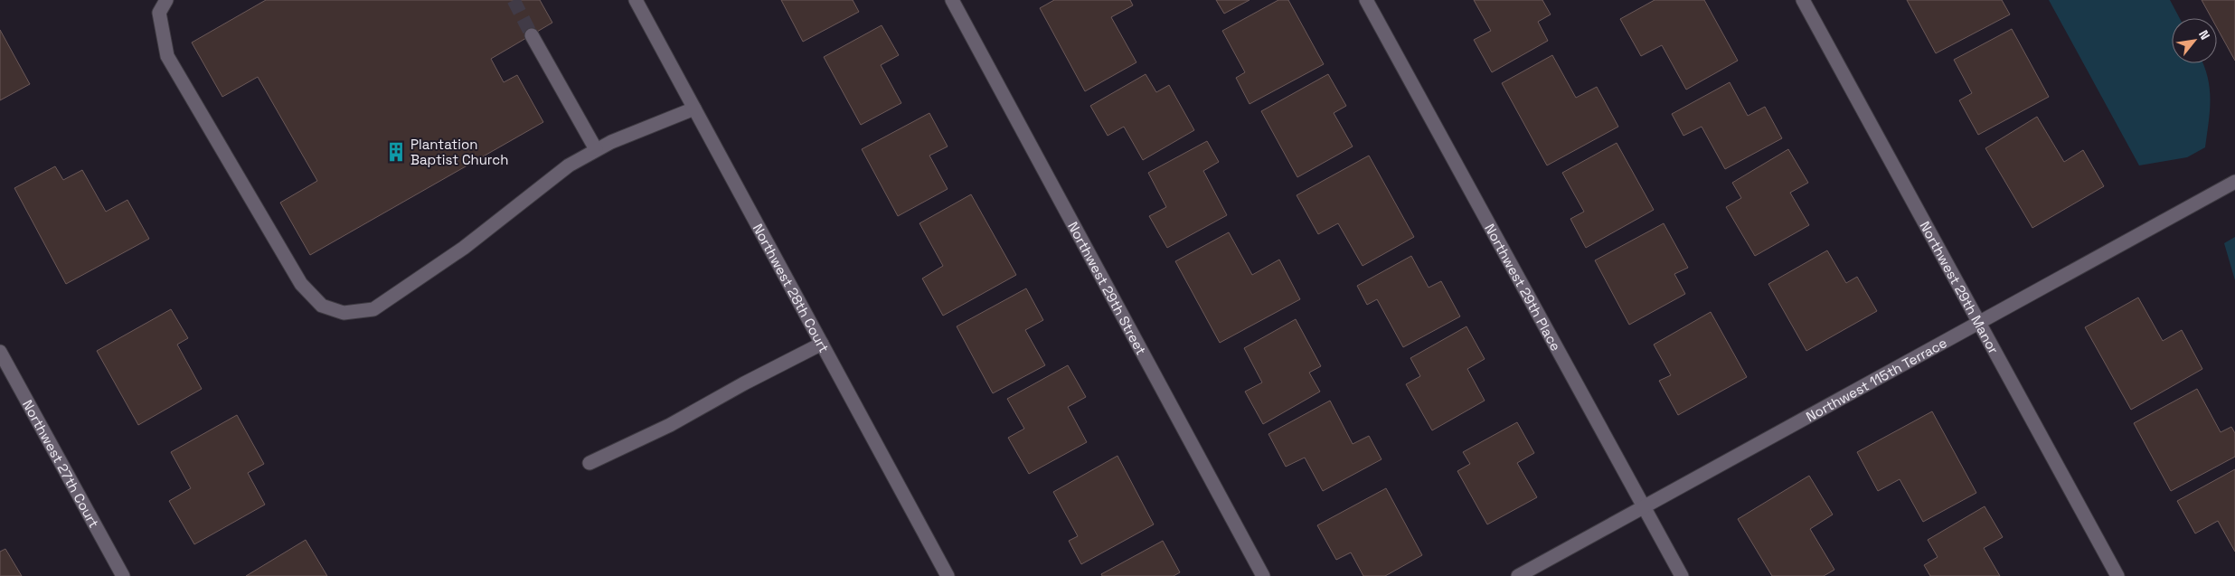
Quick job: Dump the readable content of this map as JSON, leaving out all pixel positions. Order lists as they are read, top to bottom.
{
  "streets": {
    "street": [
      "Northwest 28th Court",
      "Northwest 29th Street",
      "Northwest 29th Place",
      "Northwest 29th Manor",
      "Northwest 115th Terrace",
      "Northwest 27th Court"
    ]
  },
  "crossings": [
    ["Northwest 29th Place", "Northwest 115th Terrace"],
    ["Northwest 29th Manor", "Northwest 115th Terrace"]
  ],
  "places": {
    "building": ["Plantation Baptist Church"]
  },
  "north": "top right"
}
